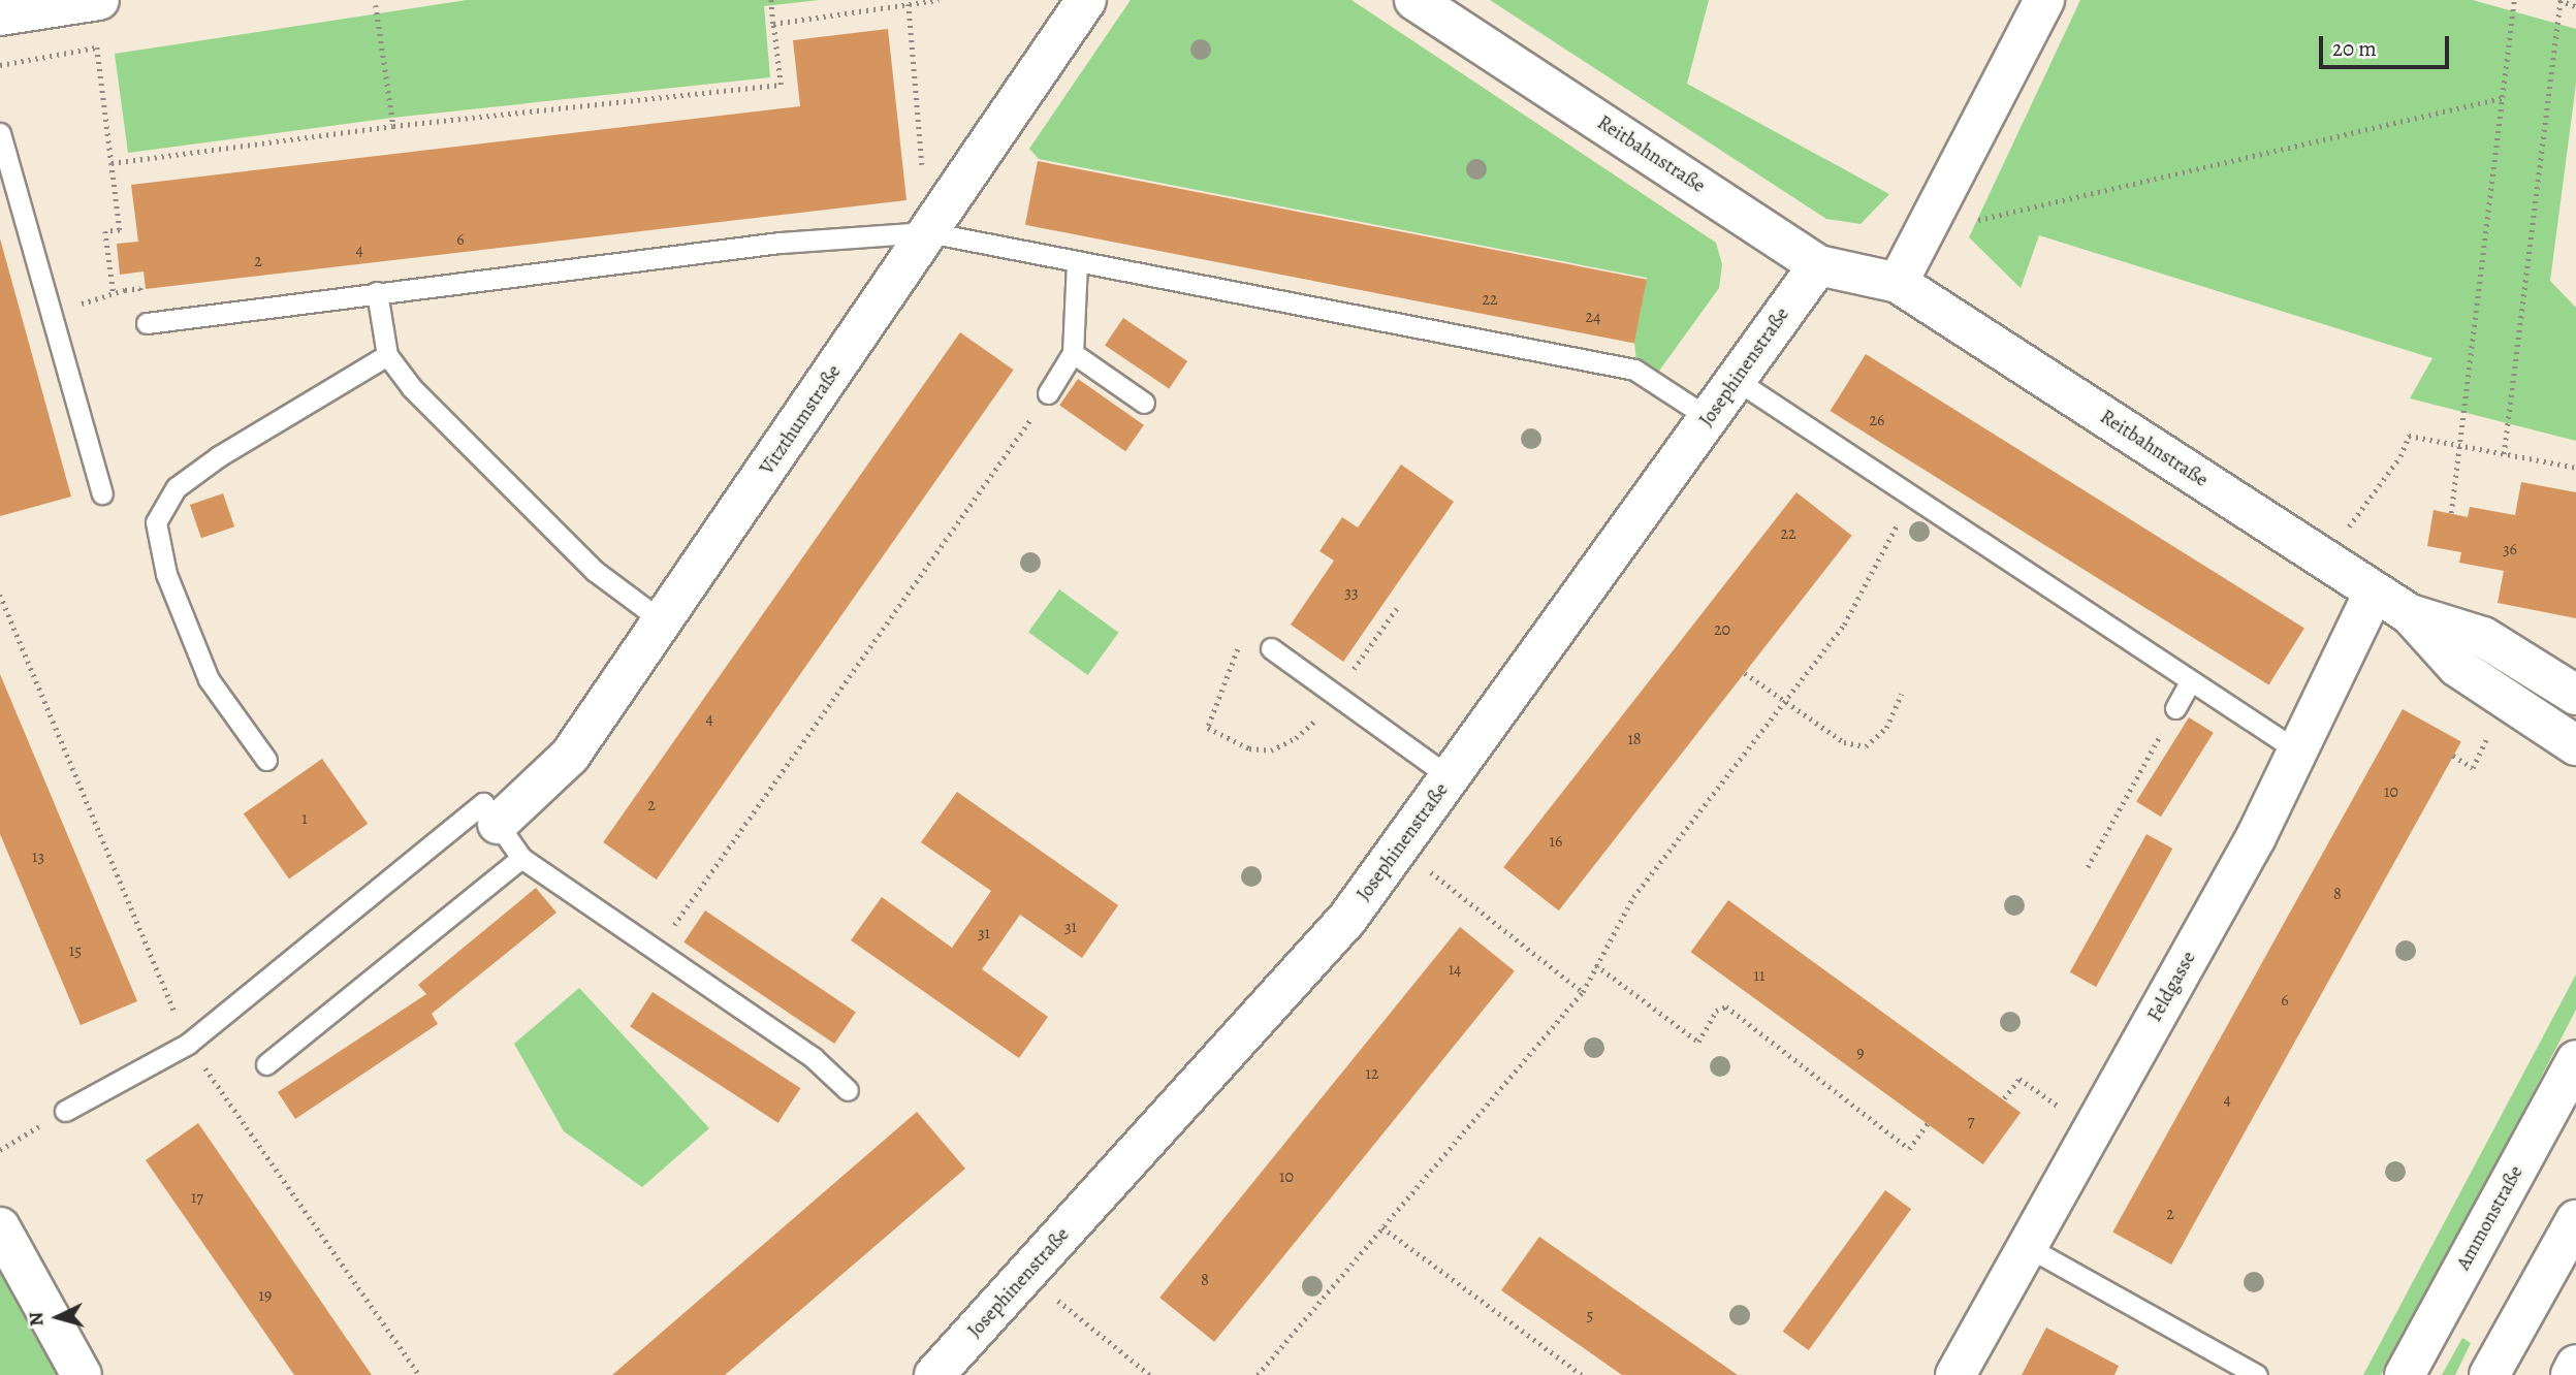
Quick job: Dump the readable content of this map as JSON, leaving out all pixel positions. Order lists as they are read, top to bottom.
{
  "streets": {
    "street": [
      "Reitbahnstraße",
      "Josephinenstraße",
      "Vitzthumstraße",
      "Feldgasse",
      "Ammonstraße"
    ]
  },
  "crossings": [
    ["Reitbahnstraße", "Josephinenstraße"],
    ["Reitbahnstraße", "Feldgasse"]
  ],
  "house_numbers": [
    "6",
    "4",
    "2",
    "22",
    "24",
    "26",
    "22",
    "36",
    "33",
    "20",
    "4",
    "18",
    "10",
    "2",
    "1",
    "16",
    "13",
    "8",
    "31",
    "31",
    "15",
    "14",
    "11",
    "6",
    "9",
    "12",
    "4",
    "7",
    "10",
    "17",
    "2",
    "8",
    "19",
    "5"
  ],
  "scale_bar": "20 m",
  "north": "left"
}
